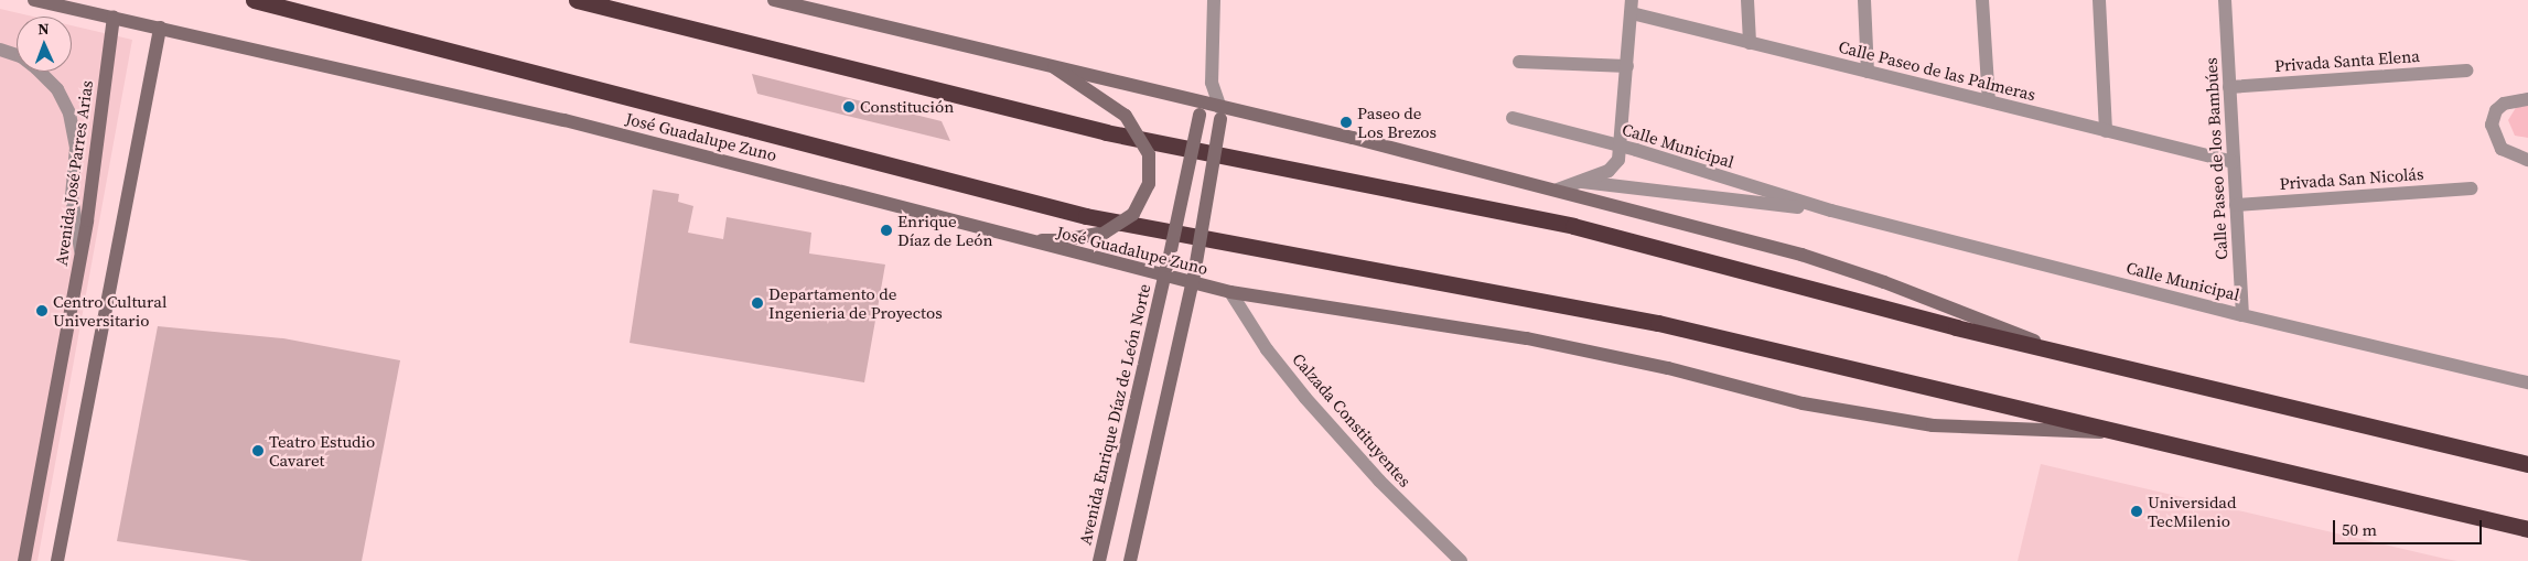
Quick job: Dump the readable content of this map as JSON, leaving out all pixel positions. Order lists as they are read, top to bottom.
{
  "streets": {
    "main road": ["José Guadalupe Zuno", "Avenida José Parres Arias", "Avenida Enrique Díaz de León Norte"],
    "street": [
      "Privada Santa Elena",
      "Calle Paseo de las Palmeras",
      "Calle Municipal",
      "Calle Paseo de los Bambúes",
      "Privada San Nicolás",
      "Calzada Constituyentes"
    ]
  },
  "crossings": [
    ["Privada Santa Elena", "Calle Paseo de los Bambúes"],
    ["Calle Paseo de las Palmeras", "Calle Paseo de los Bambúes"],
    ["José Guadalupe Zuno", "Avenida José Parres Arias"],
    ["José Guadalupe Zuno", "Avenida Enrique Díaz de León Norte"],
    ["José Guadalupe Zuno", "Calzada Constituyentes"],
    ["Calle Municipal", "Calle Paseo de los Bambúes"],
    ["Calle Paseo de los Bambúes", "Privada San Nicolás"]
  ],
  "places": [
    "Constitución",
    "Paseo de Los Brezos",
    "Enrique Díaz de León",
    "Departamento de Ingenieria de Proyectos",
    "Centro Cultural Universitario",
    "Teatro Estudio Cavaret",
    "Universidad TecMilenio"
  ],
  "scale_bar": "50 m",
  "north": "top"
}
